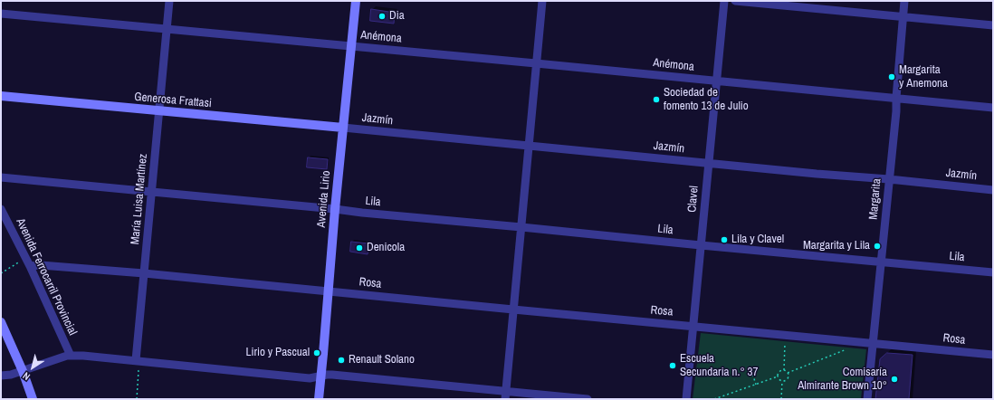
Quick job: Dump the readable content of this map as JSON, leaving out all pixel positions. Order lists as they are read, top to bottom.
{
  "streets": {
    "main road": ["Generosa Frattasi", "Avenida Lirio"],
    "street": [
      "Anémona",
      "Jazmín",
      "María Luisa Martínez",
      "Clavel",
      "Margarita",
      "Lila",
      "Avenida Ferrocarril Provincial",
      "Rosa"
    ]
  },
  "crossings": [
    ["Anémona", "María Luisa Martínez"],
    ["Anémona", "Avenida Lirio"],
    ["Anémona", "Clavel"],
    ["Anémona", "Margarita"],
    ["Generosa Frattasi", "Jazmín"],
    ["Generosa Frattasi", "María Luisa Martínez"],
    ["Generosa Frattasi", "Avenida Lirio"],
    ["Jazmín", "Avenida Lirio"],
    ["Jazmín", "Clavel"],
    ["Jazmín", "Margarita"],
    ["María Luisa Martínez", "Lila"],
    ["María Luisa Martínez", "Rosa"],
    ["Avenida Lirio", "Lila"],
    ["Avenida Lirio", "Rosa"],
    ["Clavel", "Lila"],
    ["Clavel", "Rosa"],
    ["Margarita", "Lila"],
    ["Margarita", "Rosa"],
    ["Avenida Ferrocarril Provincial", "Rosa"]
  ],
  "places": [
    "Dia",
    "Margarita y Anemona",
    "Sociedad de fomento 13 de Julio",
    "Lila y Clavel",
    "Margarita y Lila",
    "Denicola",
    "Lirio y Pascual",
    "Renault Solano",
    "Escuela Secundaria n.° 37",
    "Comisaría Almirante Brown 10°"
  ],
  "north": "bottom left"
}
